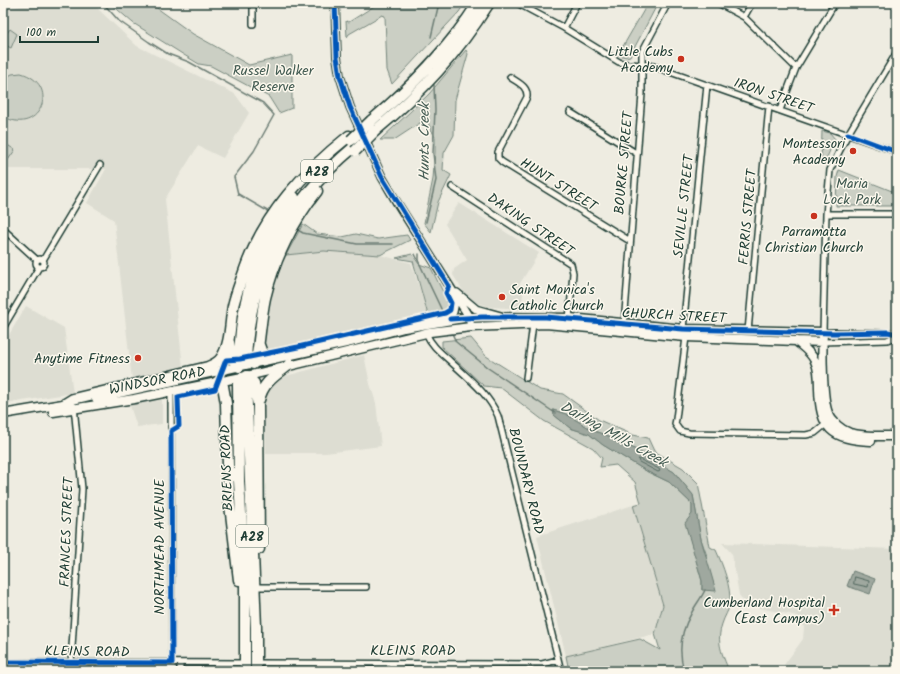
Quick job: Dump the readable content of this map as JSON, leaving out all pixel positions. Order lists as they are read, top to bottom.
{
  "streets": {
    "highway": ["A28", "BRIENS ROAD", "KLEINS ROAD"],
    "main road": ["CHURCH STREET", "WINDSOR ROAD"],
    "street": [
      "IRON STREET",
      "BOURKE STREET",
      "HUNT STREET",
      "SEVILLE STREET",
      "FERRIS STREET",
      "DAKING STREET",
      "BOUNDARY ROAD",
      "FRANCES STREET",
      "NORTHMEAD AVENUE"
    ]
  },
  "crossings": [
    ["IRON STREET", "BOURKE STREET"],
    ["IRON STREET", "SEVILLE STREET"],
    ["IRON STREET", "FERRIS STREET"],
    ["BOURKE STREET", "HUNT STREET"],
    ["BOURKE STREET", "CHURCH STREET"],
    ["A28", "WINDSOR ROAD"],
    ["A28", "BRIENS ROAD"],
    ["A28", "KLEINS ROAD"],
    ["SEVILLE STREET", "CHURCH STREET"],
    ["FERRIS STREET", "CHURCH STREET"],
    ["DAKING STREET", "CHURCH STREET"],
    ["CHURCH STREET", "WINDSOR ROAD"],
    ["WINDSOR ROAD", "BRIENS ROAD"],
    ["WINDSOR ROAD", "BOUNDARY ROAD"],
    ["WINDSOR ROAD", "FRANCES STREET"],
    ["WINDSOR ROAD", "NORTHMEAD AVENUE"],
    ["BRIENS ROAD", "KLEINS ROAD"],
    ["BOUNDARY ROAD", "KLEINS ROAD"],
    ["FRANCES STREET", "KLEINS ROAD"],
    ["NORTHMEAD AVENUE", "KLEINS ROAD"]
  ],
  "water": ["Hunts Creek", "Darling Mills Creek"],
  "parks": ["Russel Walker Reserve", "Maria Lock Park"],
  "places": {
    "other": [
      "Little Cubs Academy",
      "Montessori Academy",
      "Parramatta Christian Church",
      "Saint Monica's Catholic Church",
      "Anytime Fitness"
    ],
    "health": ["Cumberland Hospital (East Campus)"]
  },
  "scale_bar": "100 m"
}
